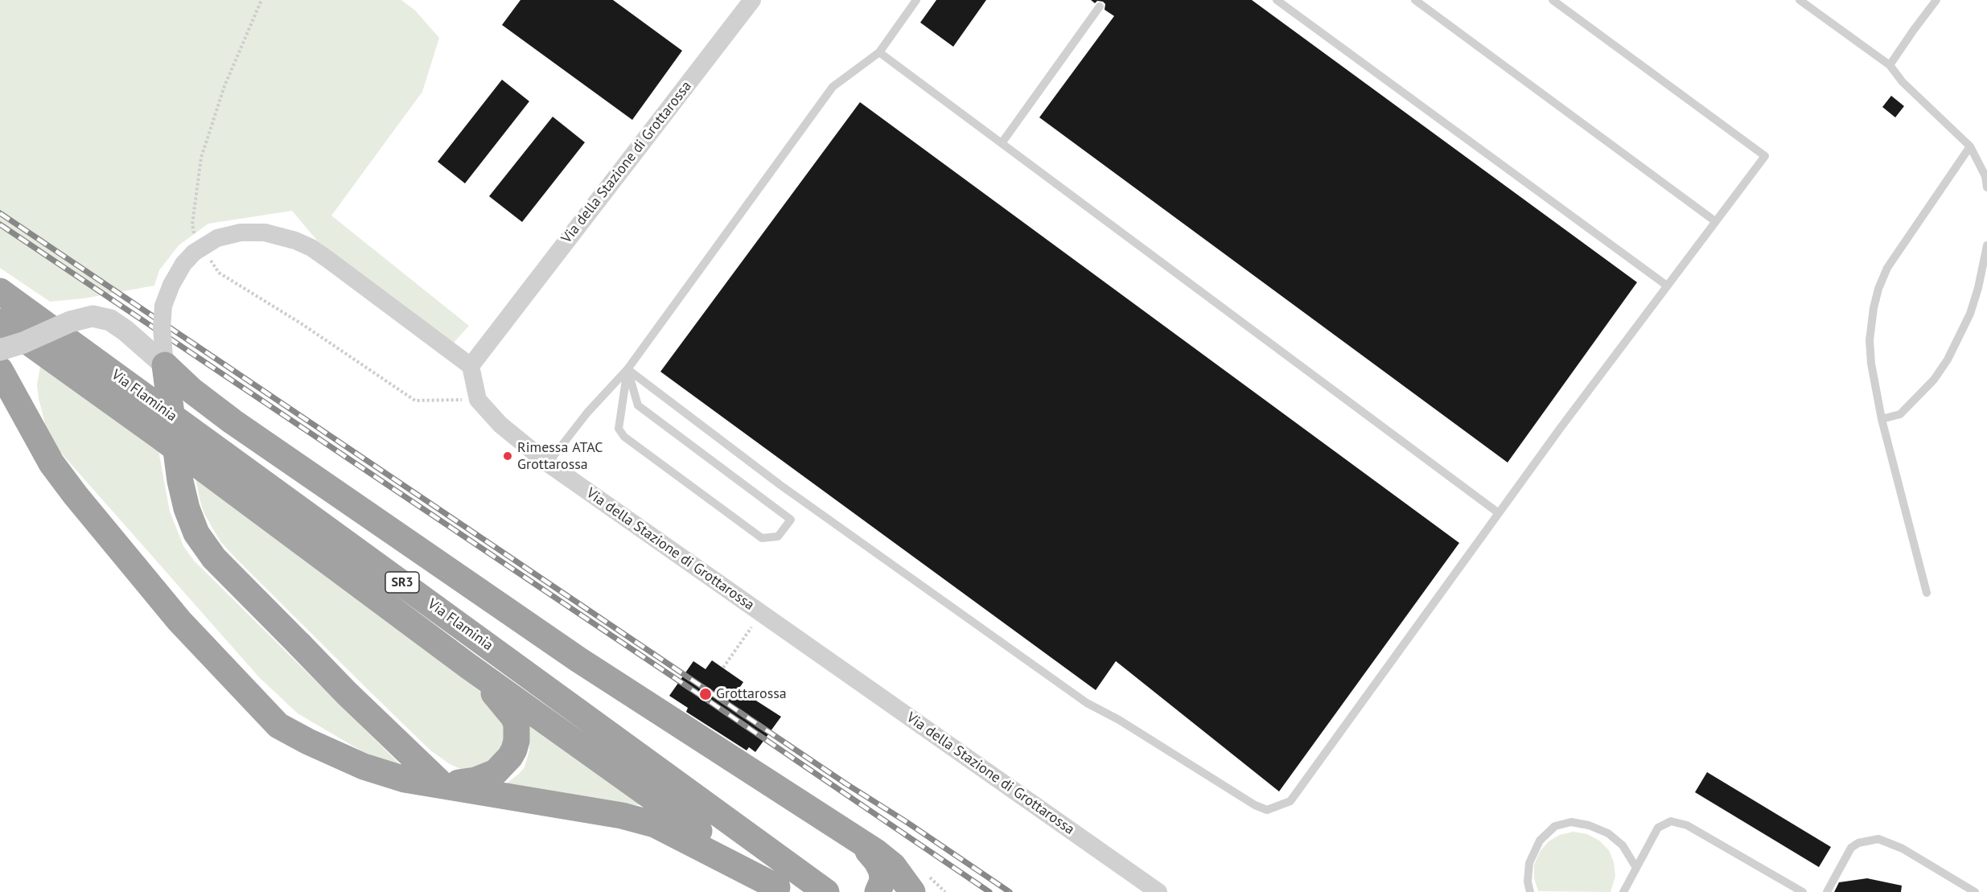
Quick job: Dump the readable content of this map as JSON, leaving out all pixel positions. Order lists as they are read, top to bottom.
{
  "streets": {
    "highway": ["Via Flaminia", "SR3"],
    "street": ["Via della Stazione di Grottarossa"]
  },
  "places": ["Rimessa ATAC Grottarossa", "Grottarossa"]
}
